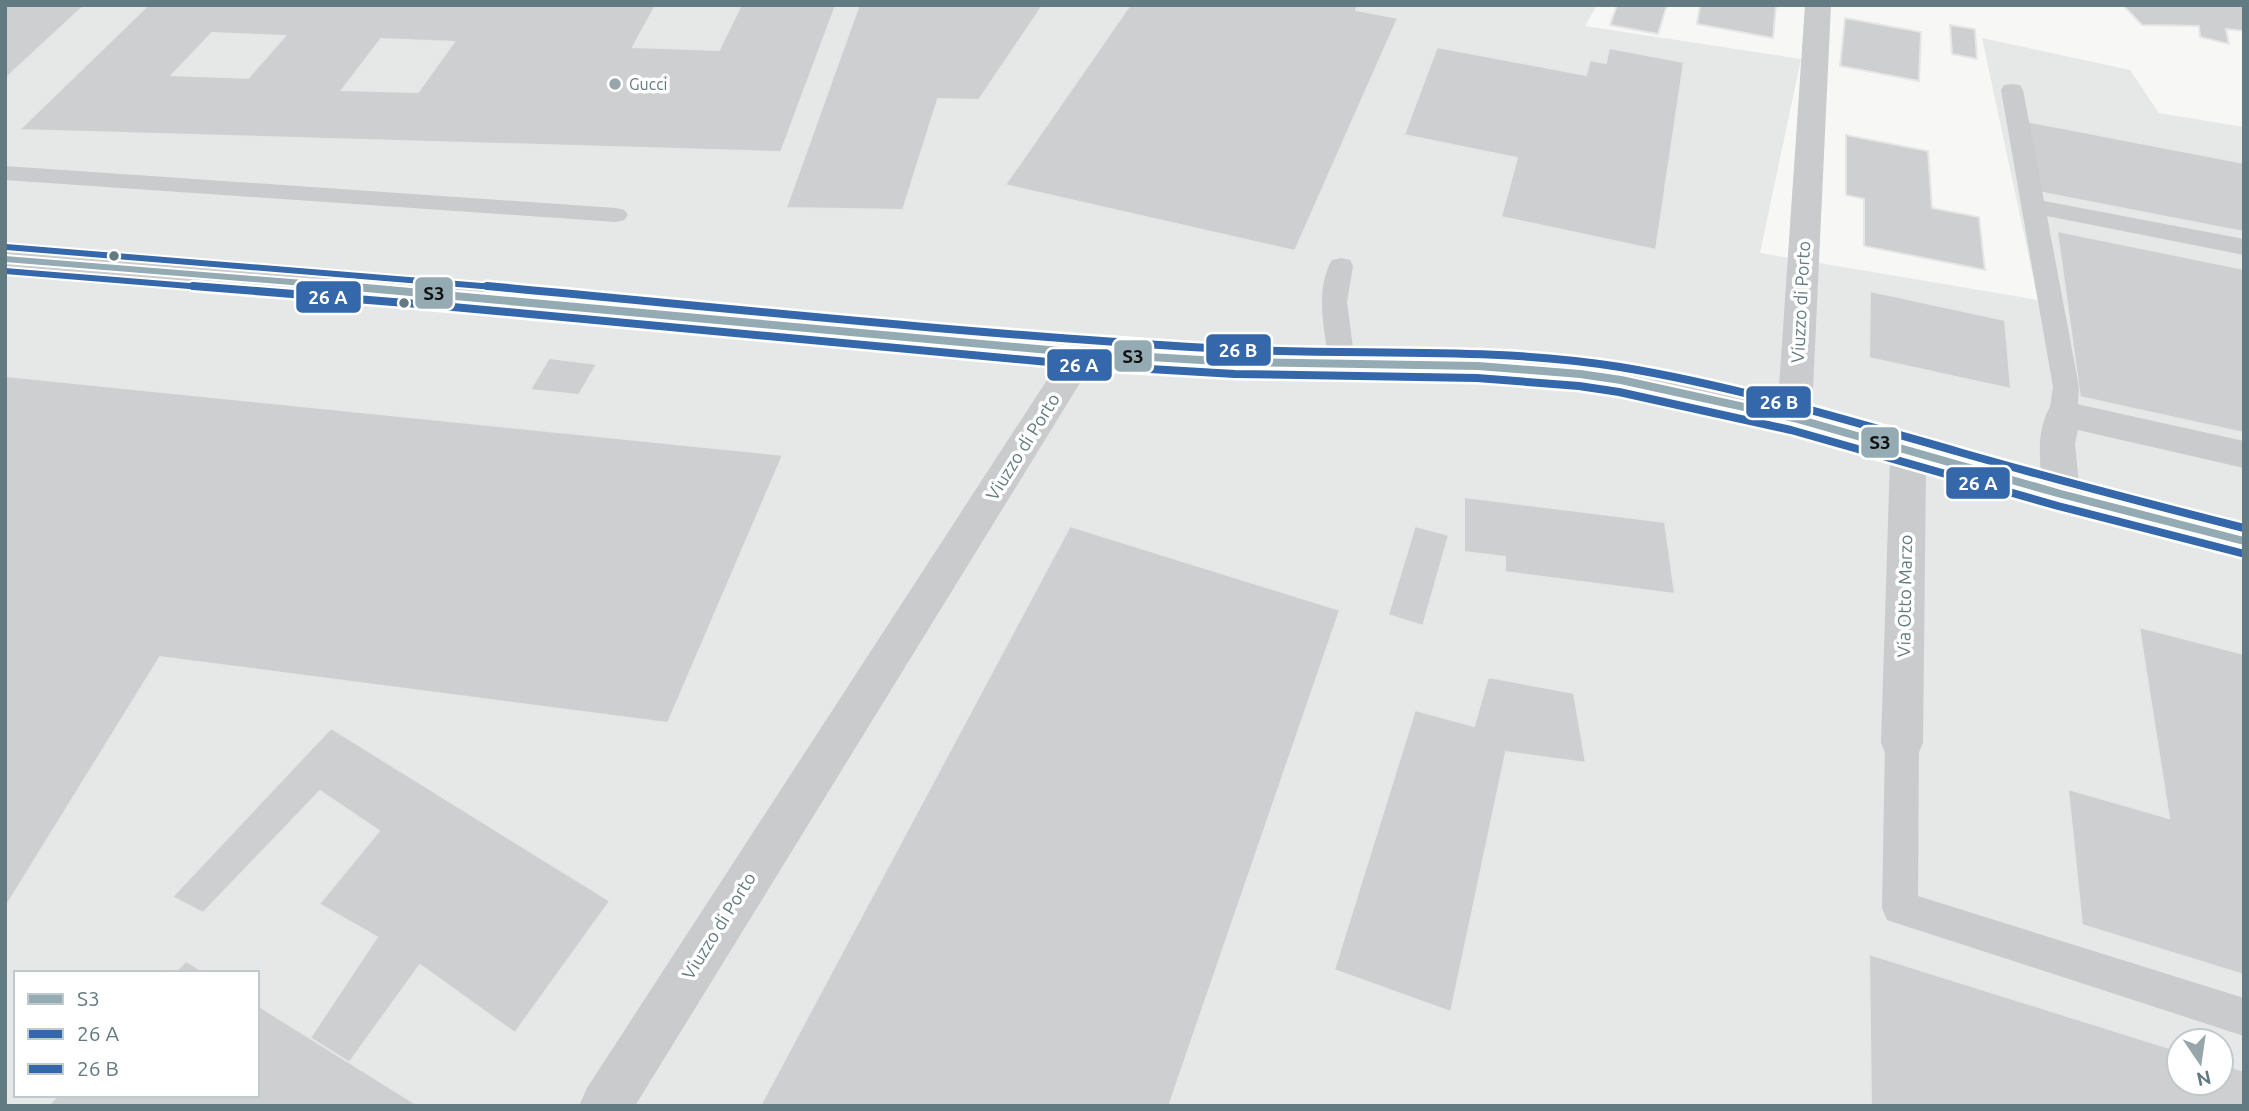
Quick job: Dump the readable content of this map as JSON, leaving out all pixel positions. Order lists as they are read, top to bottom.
{
  "streets": {
    "street": ["Viuzzo di Porto", "Via Otto Marzo"]
  },
  "places": ["Gucci"],
  "lines": ["transit line S3"],
  "legend": ["S3", "26 A", "26 B"],
  "north": "bottom"
}
